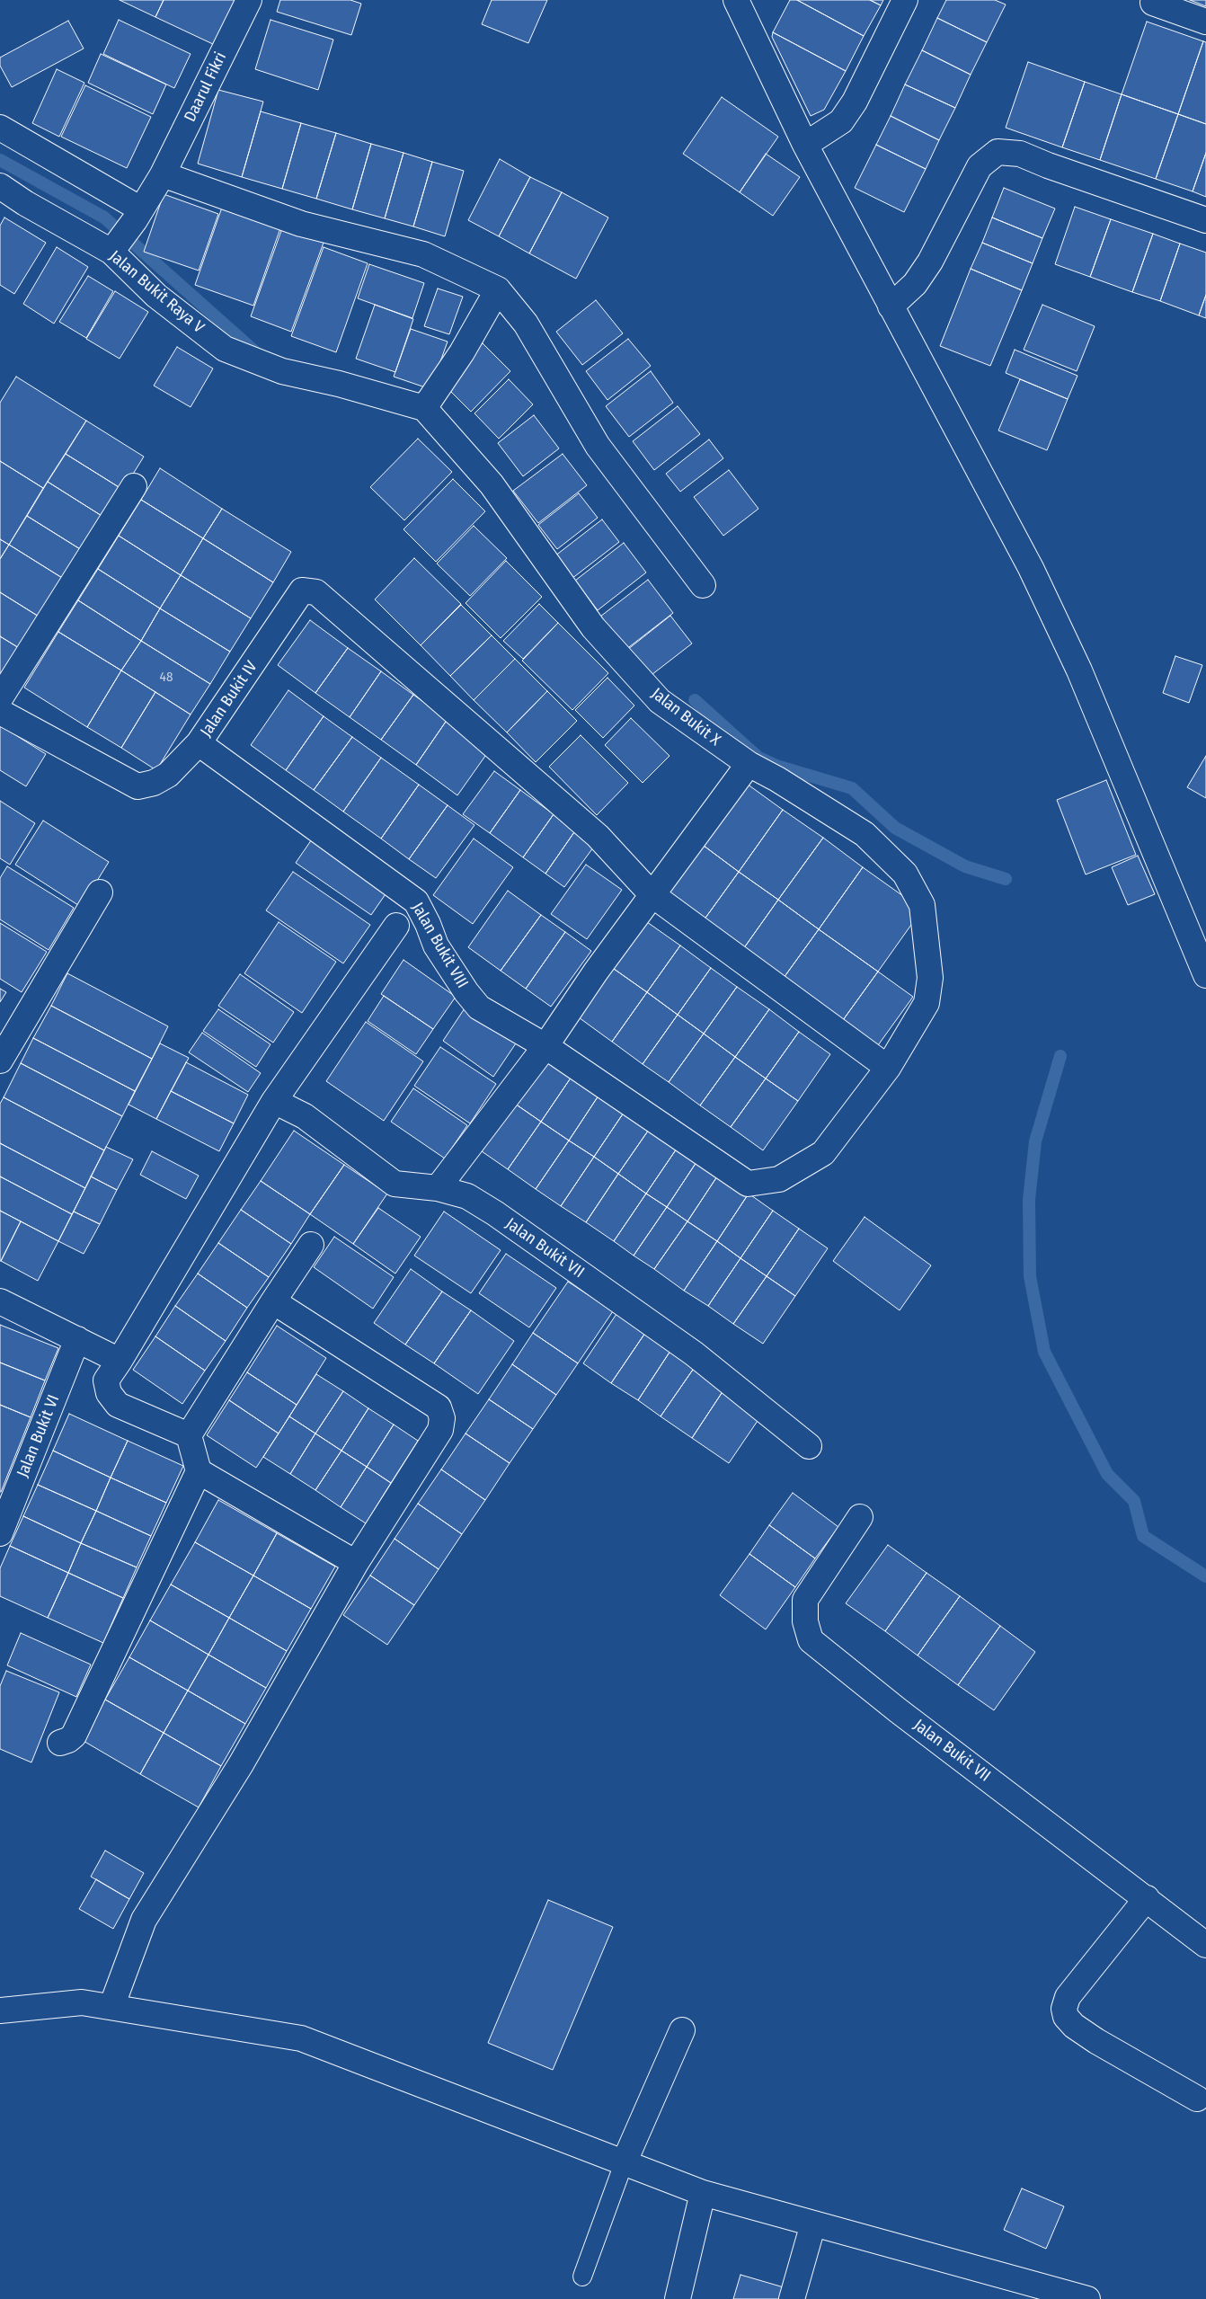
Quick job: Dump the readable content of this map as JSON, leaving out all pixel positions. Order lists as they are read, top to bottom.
{
  "streets": {
    "street": [
      "Daarul Fikri",
      "Jalan Bukit Raya V",
      "Jalan Bukit IV",
      "Jalan Bukit X",
      "Jalan Bukit VIII",
      "Jalan Bukit VII",
      "Jalan Bukit VI"
    ]
  },
  "crossings": [
    ["Jalan Bukit Raya V", "Jalan Bukit X"],
    ["Jalan Bukit IV", "Jalan Bukit VIII"],
    ["Jalan Bukit X", "Jalan Bukit VIII"]
  ],
  "house_numbers": ["48"]
}
